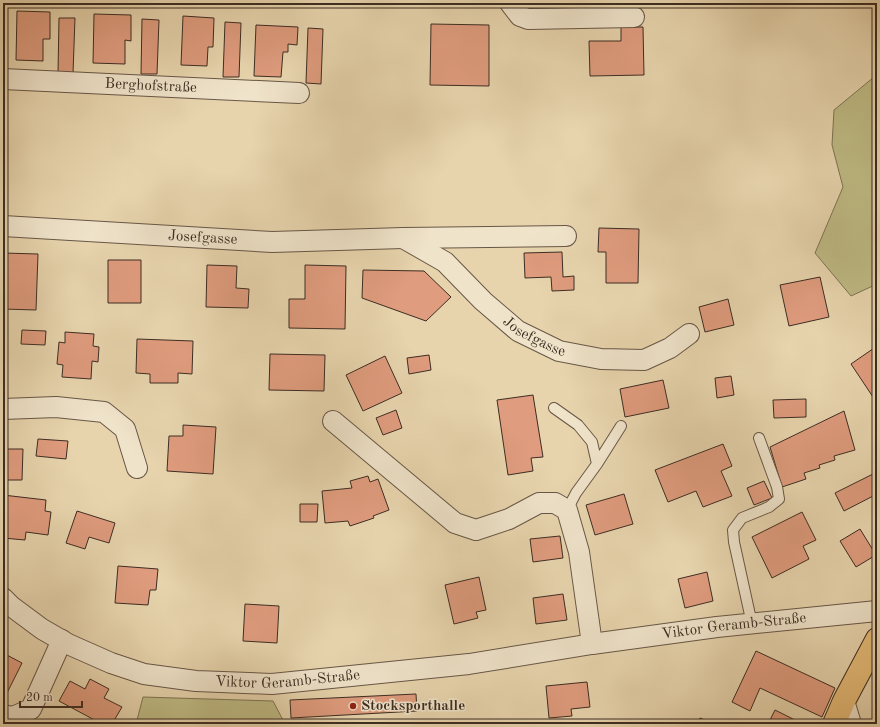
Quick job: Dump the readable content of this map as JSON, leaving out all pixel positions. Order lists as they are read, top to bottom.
{
  "streets": {
    "street": ["Berghofstraße", "Josefgasse", "Viktor Geramb-Straße"]
  },
  "places": ["Stocksporthalle"],
  "scale_bar": "20 m"
}
